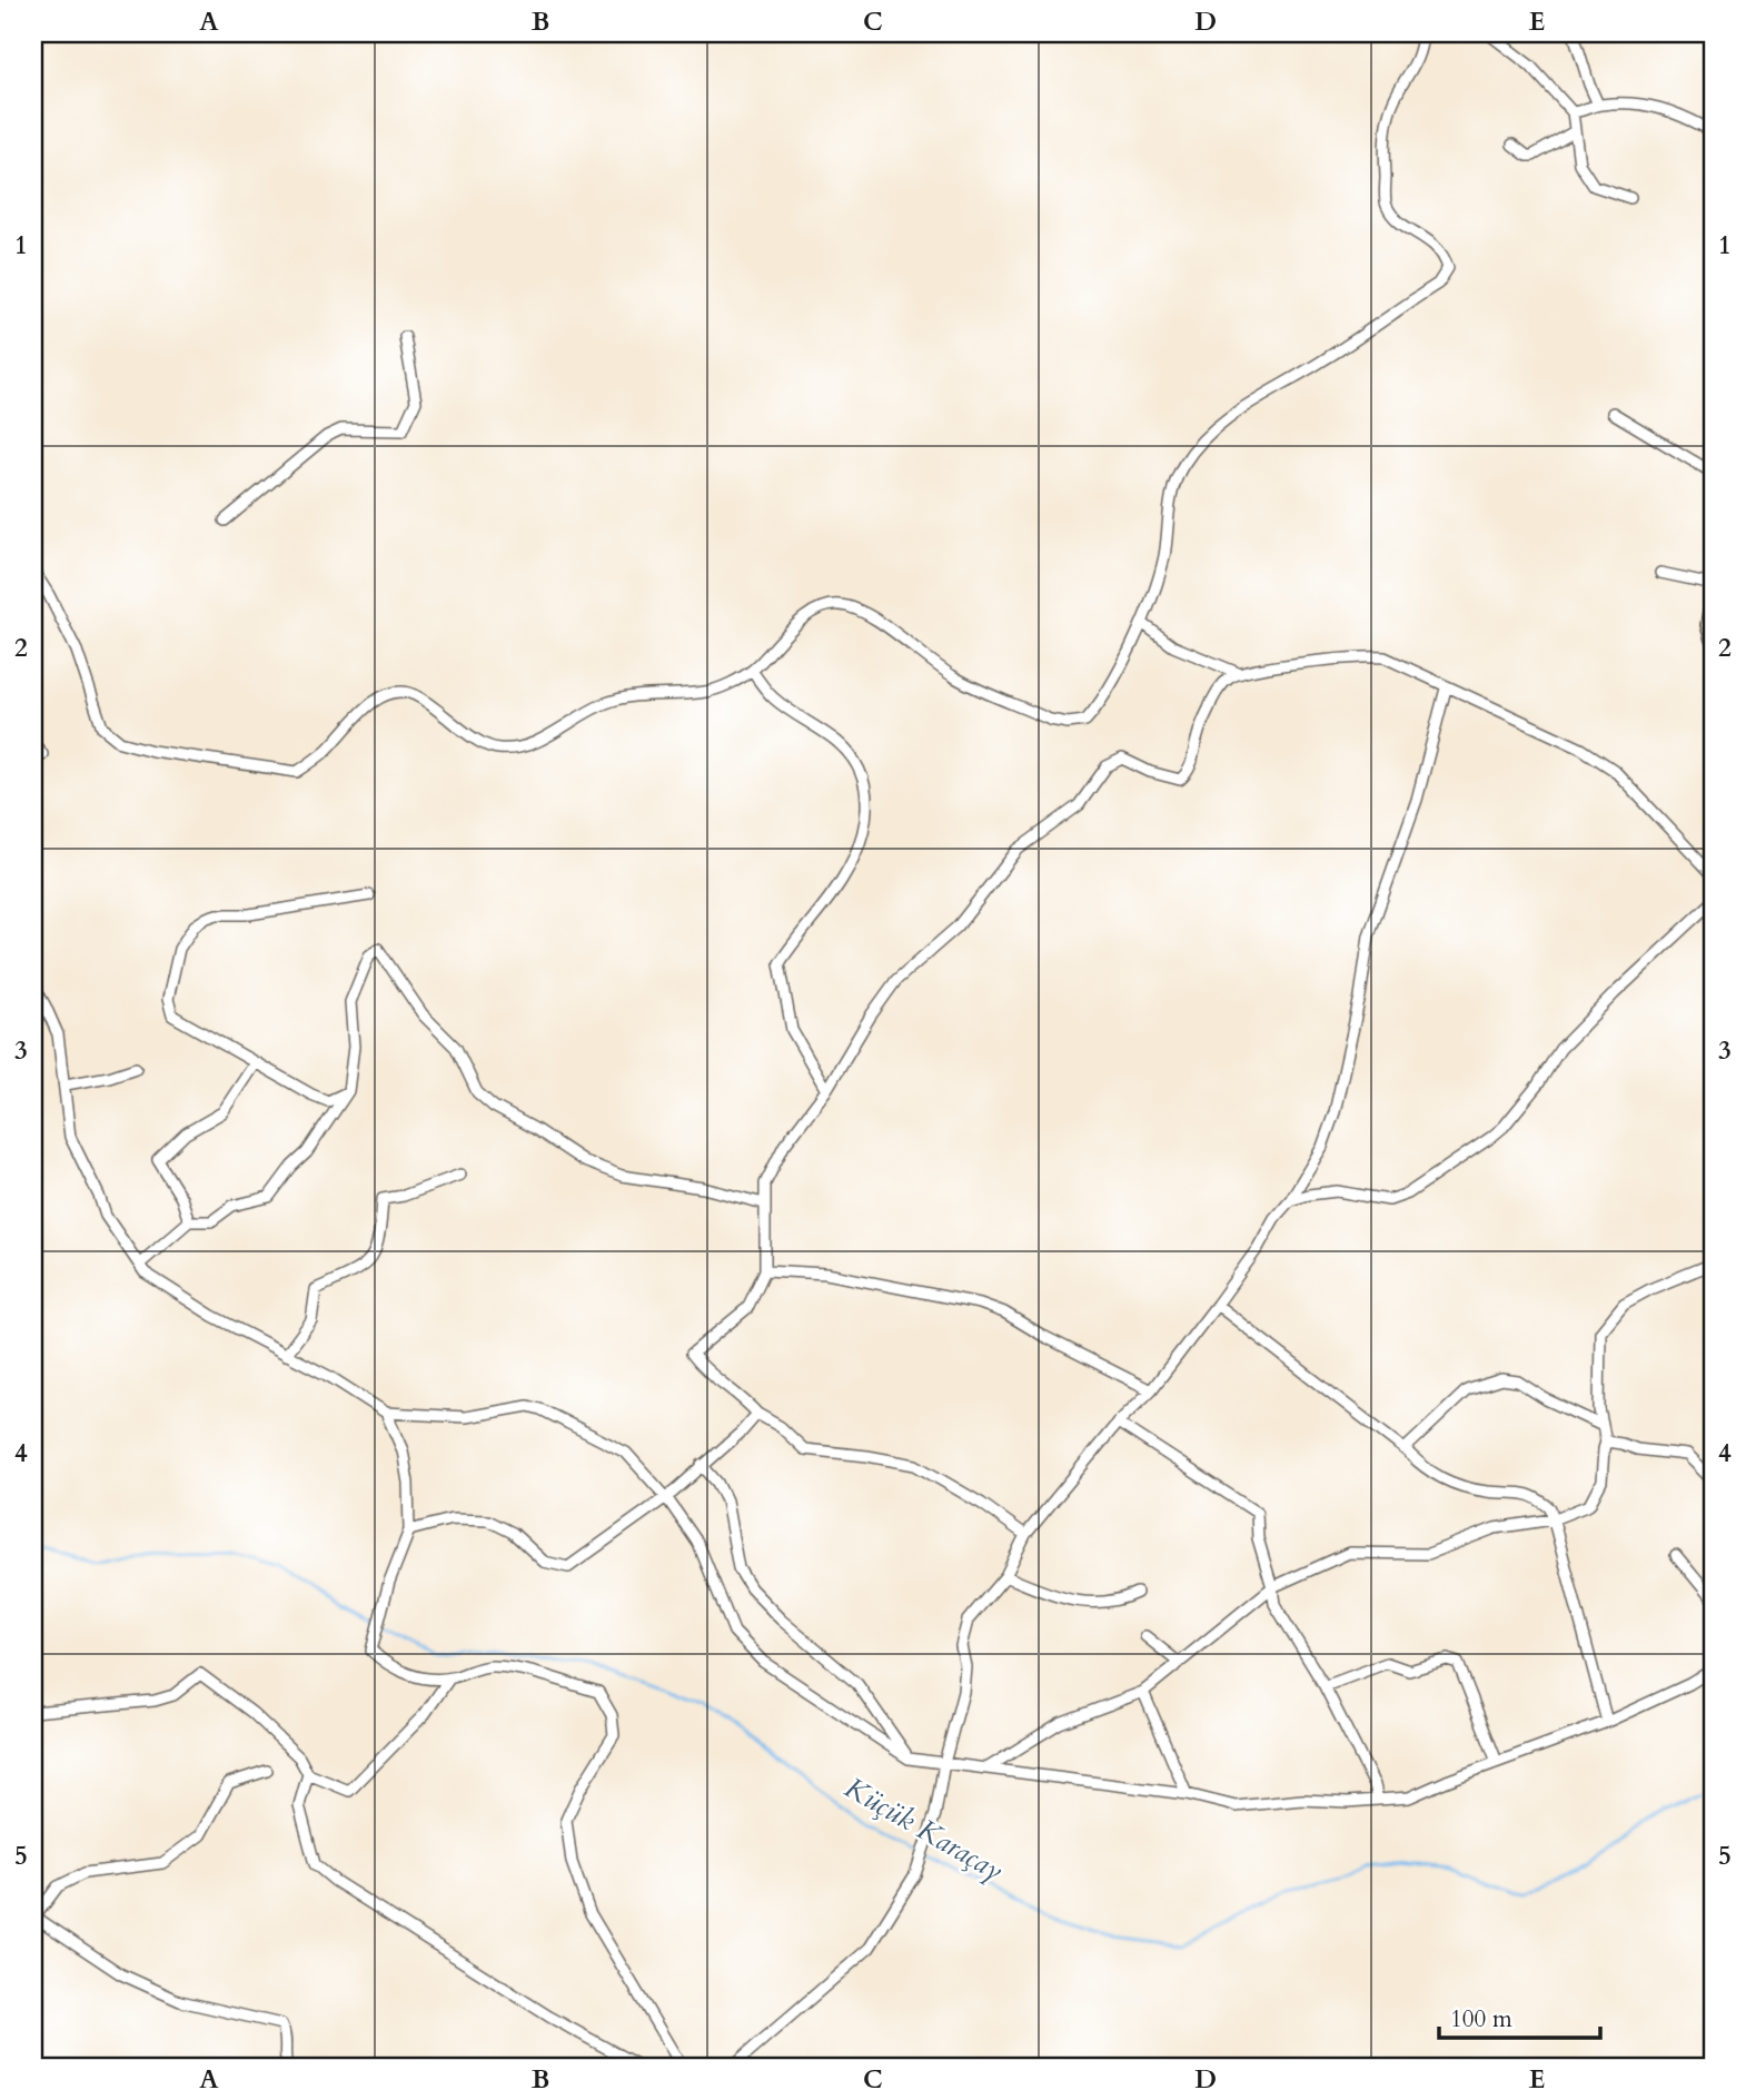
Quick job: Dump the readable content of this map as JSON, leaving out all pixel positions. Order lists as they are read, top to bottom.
{
  "water": ["Küçük Karaçay"],
  "scale_bar": "100 m",
  "grid": {
    "columns": [
      "A",
      "B",
      "C",
      "D",
      "E"
    ],
    "rows": [
      "1",
      "2",
      "3",
      "4",
      "5"
    ]
  }
}
